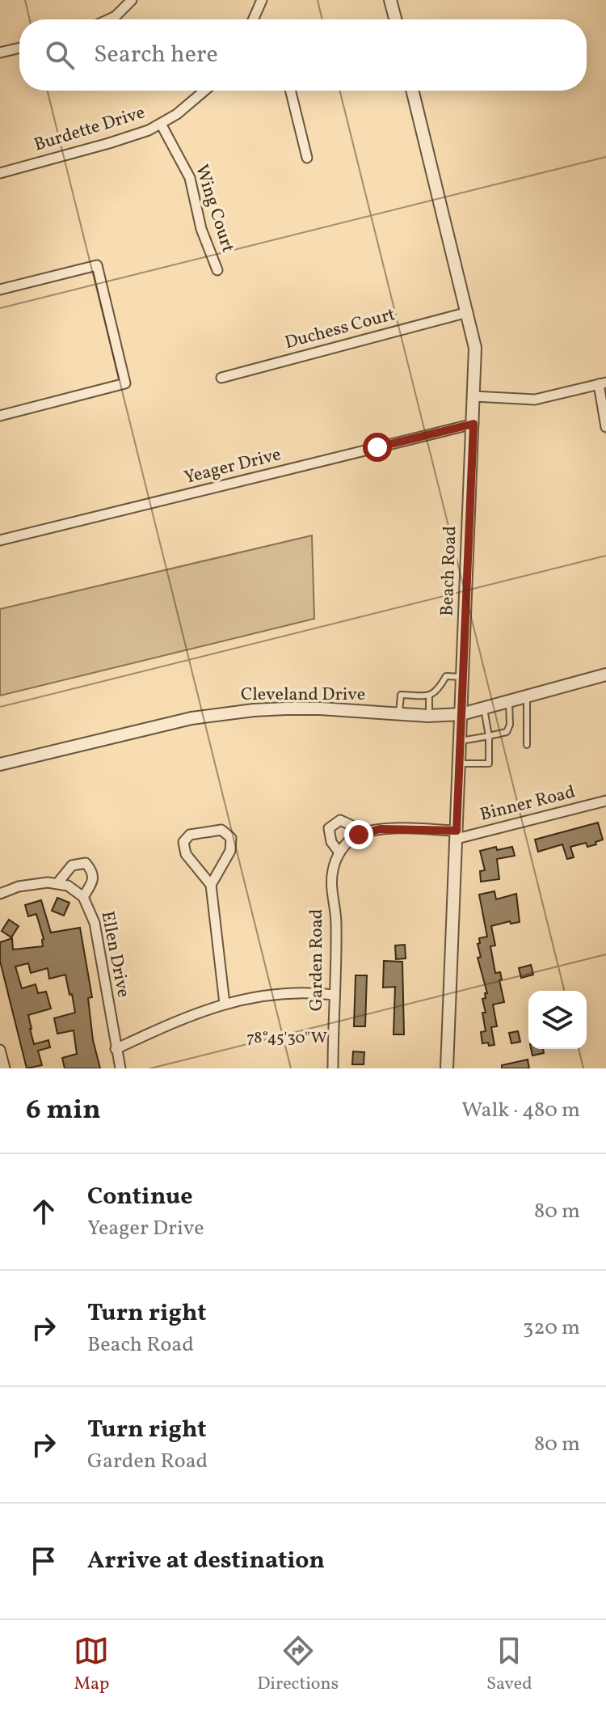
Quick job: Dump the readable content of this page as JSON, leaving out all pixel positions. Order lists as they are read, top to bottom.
{
  "streets": {
    "street": [
      "Burdette Drive",
      "Wing Court",
      "Duchess Court",
      "Yeager Drive",
      "Beach Road",
      "Cleveland Drive",
      "Binner Road",
      "Ellen Drive",
      "Garden Road"
    ]
  },
  "crossings": [
    ["Burdette Drive", "Wing Court"],
    ["Duchess Court", "Beach Road"],
    ["Yeager Drive", "Beach Road"],
    ["Beach Road", "Cleveland Drive"],
    ["Beach Road", "Binner Road"]
  ],
  "page": {
    "search": "Search here",
    "heading": ["6 min", "Walk · 480 m"],
    "list": [
      ["Continue", "Yeager Drive", "80 m"],
      ["Turn right", "Beach Road", "320 m"],
      ["Turn right", "Garden Road", "80 m"],
      "Arrive at destination"
    ],
    "nav": ["Map", "Directions", "Saved"]
  },
  "coordinates": ["78°45'30\"W"]
}
